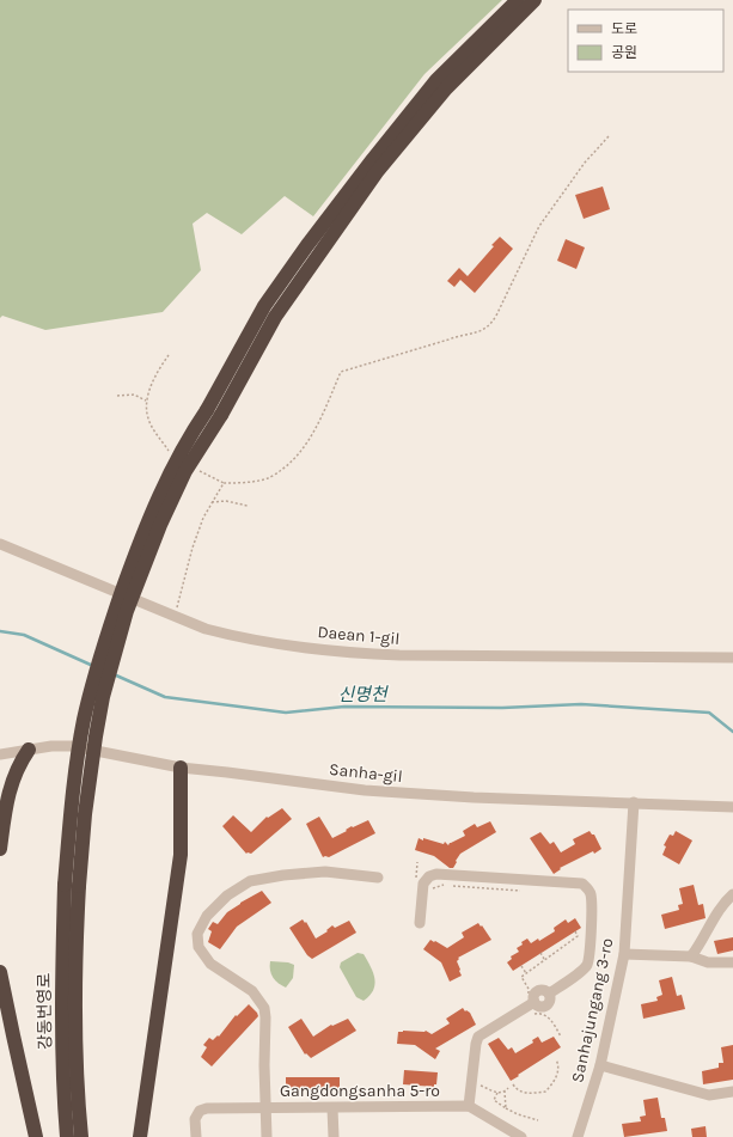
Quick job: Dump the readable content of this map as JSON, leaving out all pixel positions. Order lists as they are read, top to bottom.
{
  "streets": {
    "highway": ["강동번영로"],
    "street": [
      "Daean 1-gil",
      "Sanha-gil",
      "Sanhajungang 3-ro",
      "Gangdongsanha 5-ro"
    ]
  },
  "crossings": [
    ["Sanha-gil", "Sanhajungang 3-ro"]
  ],
  "water": ["신명천"],
  "legend": ["도로", "공원"]
}
